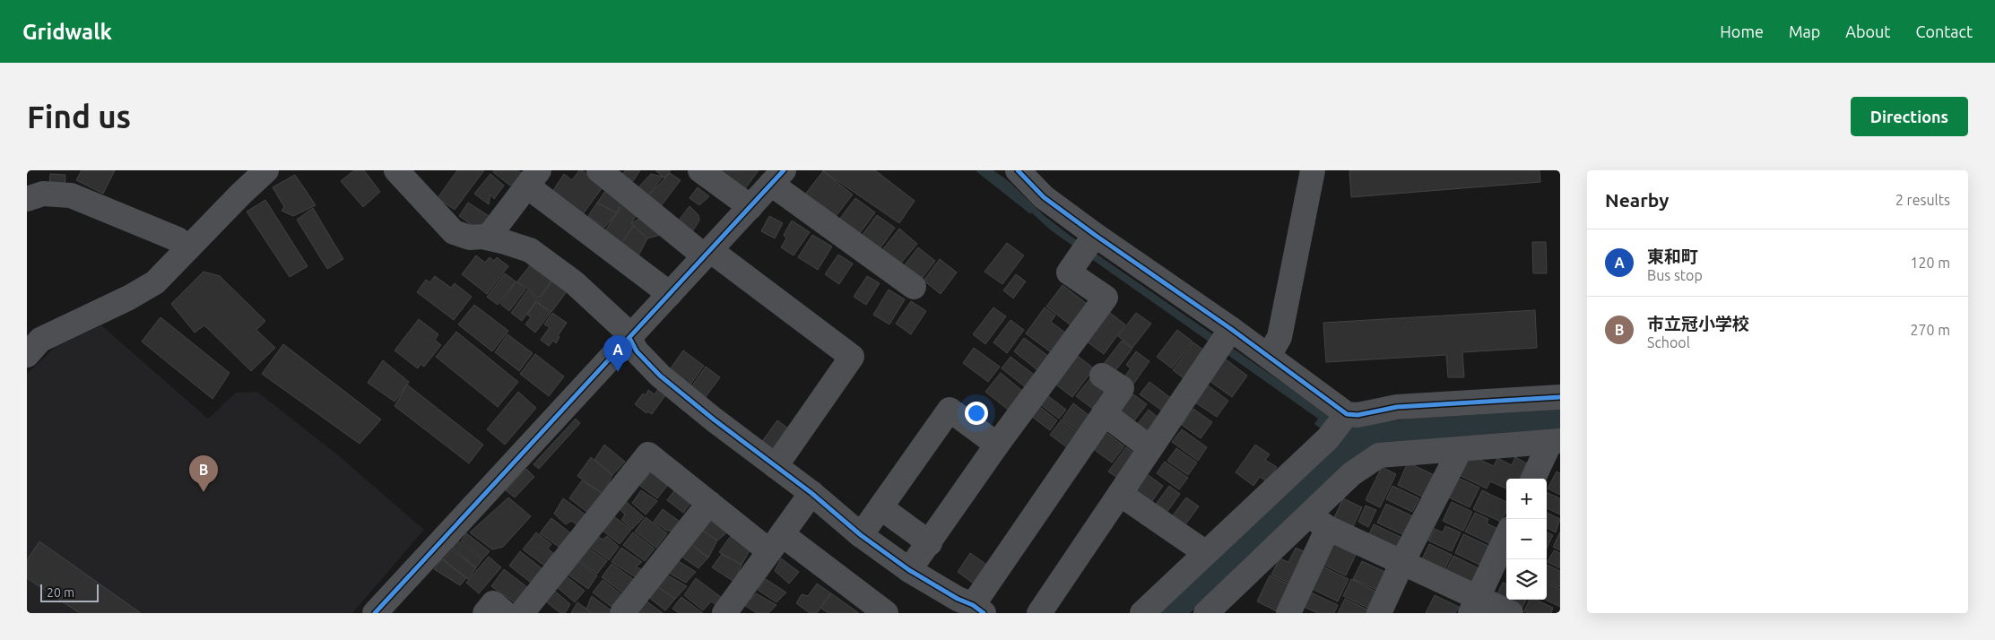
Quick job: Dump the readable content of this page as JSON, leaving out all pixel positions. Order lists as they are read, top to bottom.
{
  "scale_bar": "20 m",
  "page": {
    "header": "Gridwalk",
    "nav": [
      "Home",
      "Map",
      "About",
      "Contact"
    ],
    "buttons": "Directions",
    "title": "Find us",
    "heading": ["Nearby", "2 results"],
    "list": [
      {
        "mark": "A",
        "name": "東和町",
        "note": "Bus stop",
        "value": "120 m"
      },
      {
        "mark": "B",
        "name": "市立冠小学校",
        "note": "School",
        "value": "270 m"
      }
    ],
    "pins": ["A", "B"],
    "map_buttons": ["+", "−"],
    "scale": "20 m"
  }
}
